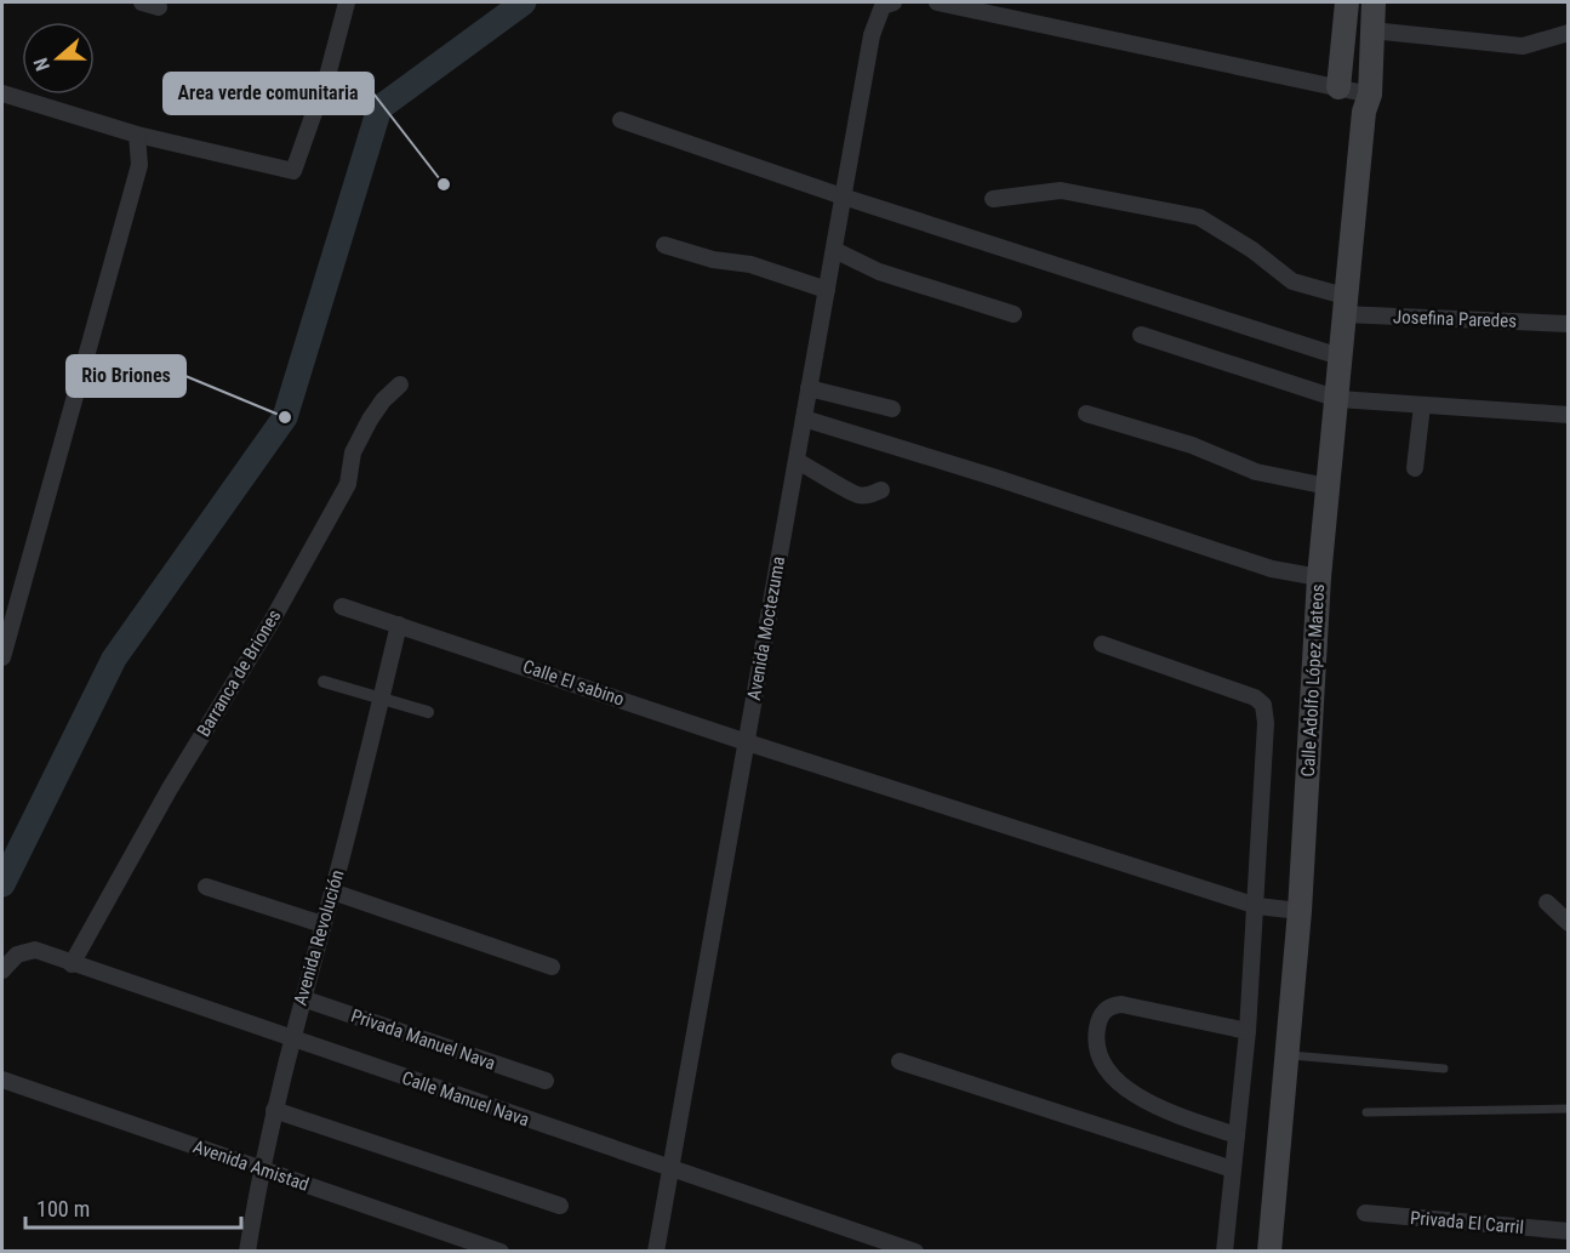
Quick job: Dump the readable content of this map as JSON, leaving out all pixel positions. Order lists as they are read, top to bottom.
{
  "streets": {
    "main road": ["Calle Adolfo López Mateos"],
    "street": [
      "Josefina Paredes",
      "Avenida Moctezuma",
      "Barranca de Briones",
      "Calle El sabino",
      "Avenida Revolución",
      "Privada Manuel Nava",
      "Calle Manuel Nava",
      "Avenida Amistad",
      "Privada El Carril"
    ]
  },
  "crossings": [
    ["Josefina Paredes", "Calle Adolfo López Mateos"],
    ["Avenida Moctezuma", "Calle El sabino"],
    ["Avenida Moctezuma", "Calle Manuel Nava"],
    ["Barranca de Briones", "Calle Manuel Nava"],
    ["Calle Adolfo López Mateos", "Calle El sabino"],
    ["Calle El sabino", "Avenida Revolución"],
    ["Avenida Revolución", "Privada Manuel Nava"],
    ["Avenida Revolución", "Calle Manuel Nava"],
    ["Avenida Revolución", "Avenida Amistad"]
  ],
  "places": ["Area verde comunitaria", "Rio Briones"],
  "scale_bar": "100 m",
  "north": "left"
}
